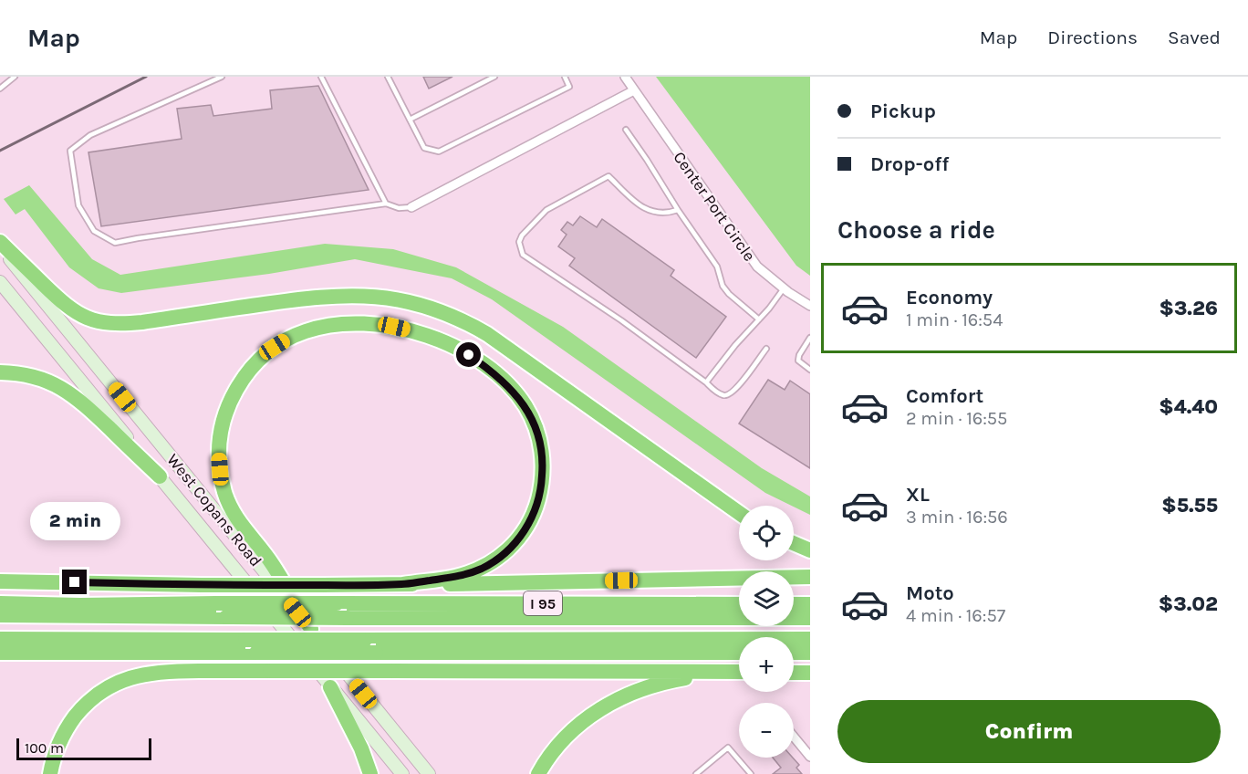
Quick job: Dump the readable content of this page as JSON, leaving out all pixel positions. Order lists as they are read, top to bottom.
{
  "streets": {
    "highway": ["I 95"],
    "main road": ["West Copans Road"],
    "street": ["Center Port Circle"]
  },
  "scale_bar": "100 m",
  "page": {
    "header": "Map",
    "nav": ["Map", "Directions", "Saved"],
    "banner": ["Pickup", "Drop-off"],
    "heading": "Choose a ride",
    "list": [
      {
        "name": "Economy",
        "note": "1 min · 16:54",
        "value": "$3.26"
      },
      {
        "name": "Comfort",
        "note": "2 min · 16:55",
        "value": "$4.40"
      },
      {
        "name": "XL",
        "note": "3 min · 16:56",
        "value": "$5.55"
      },
      {
        "name": "Moto",
        "note": "4 min · 16:57",
        "value": "$3.02"
      }
    ],
    "bubble": "2 min",
    "map_buttons": ["+", "−"],
    "buttons": "Confirm",
    "scale": "100 m"
  }
}
